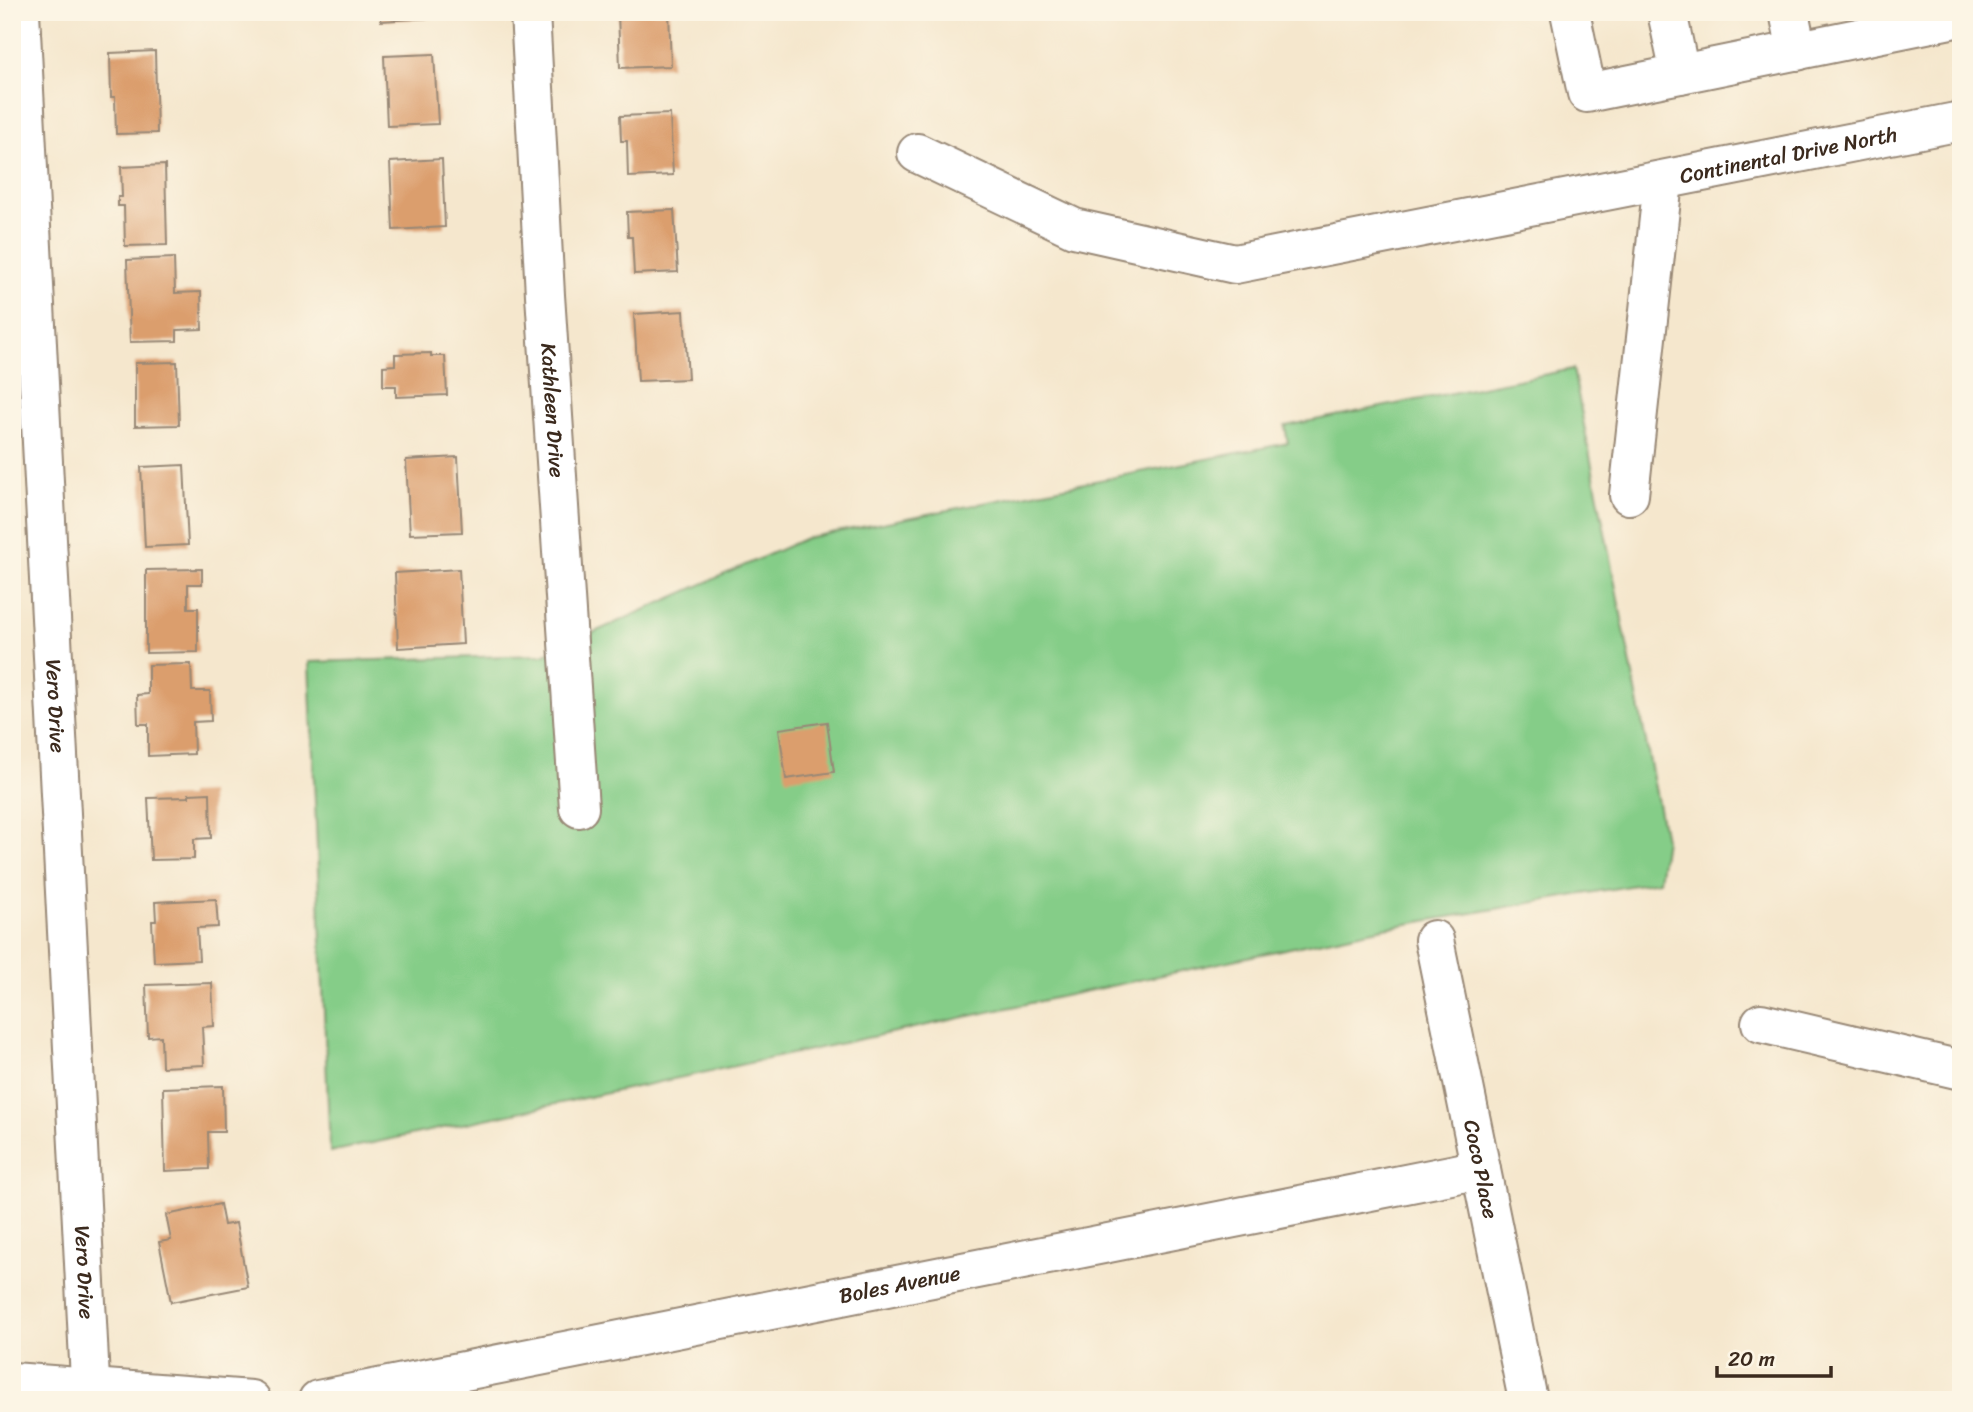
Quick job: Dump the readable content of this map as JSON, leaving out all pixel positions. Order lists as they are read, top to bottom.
{
  "streets": {
    "street": [
      "Continental Drive North",
      "Kathleen Drive",
      "Vero Drive",
      "Coco Place",
      "Boles Avenue"
    ]
  },
  "crossings": [
    ["Coco Place", "Boles Avenue"]
  ],
  "scale_bar": "20 m"
}
